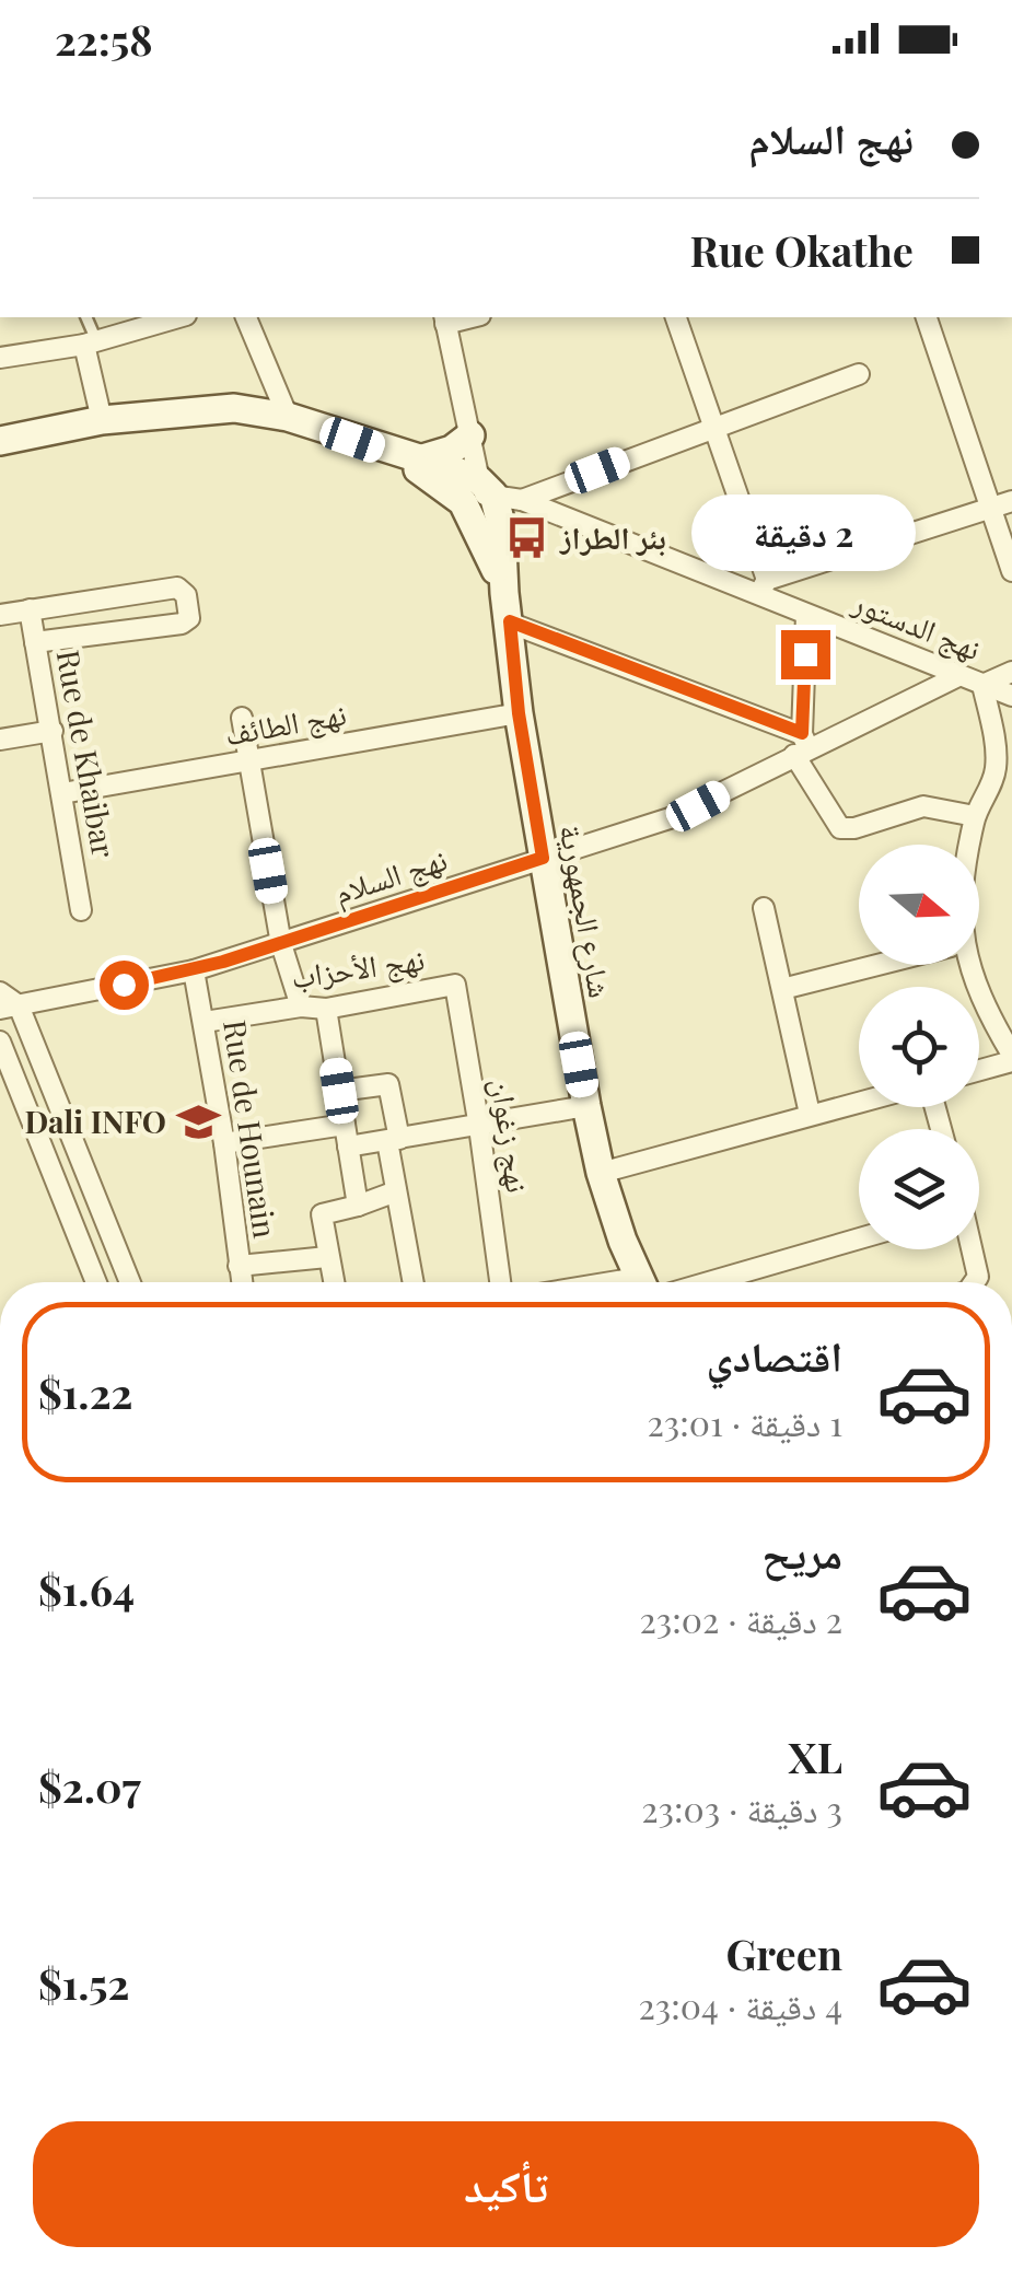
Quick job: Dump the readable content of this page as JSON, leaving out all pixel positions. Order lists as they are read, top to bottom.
{
  "streets": {
    "main road": ["شارع الجمهورية"],
    "street": [
      "نهج الدستور",
      "نهج الطائف",
      "Rue de Khaibar",
      "نهج السلام",
      "نهج الأحزاب",
      "Rue de Hounain",
      "نهج زغوان"
    ]
  },
  "crossings": [
    ["نهج الدستور", "نهج السلام"],
    ["نهج الدستور", "شارع الجمهورية"],
    ["نهج الطائف", "Rue de Khaibar"],
    ["نهج الطائف", "شارع الجمهورية"],
    ["نهج السلام", "شارع الجمهورية"],
    ["نهج السلام", "Rue de Hounain"],
    ["نهج الأحزاب", "Rue de Hounain"],
    ["نهج الأحزاب", "نهج زغوان"]
  ],
  "places": {
    "bus stop": ["بئر الطراز"],
    "school or university": ["Dali INFO"]
  },
  "north": "right",
  "page": {
    "status": "22:58",
    "banner": ["نهج السلام", "Rue Okathe"],
    "bubble": "2 دقيقة",
    "list": [
      {
        "name": "اقتصادي",
        "note": "1 دقيقة · 23:01",
        "value": "$1.22"
      },
      {
        "name": "مريح",
        "note": "2 دقيقة · 23:02",
        "value": "$1.64"
      },
      {
        "name": "XL",
        "note": "3 دقيقة · 23:03",
        "value": "$2.07"
      },
      {
        "name": "Green",
        "note": "4 دقيقة · 23:04",
        "value": "$1.52"
      }
    ],
    "buttons": "تأكيد"
  }
}
